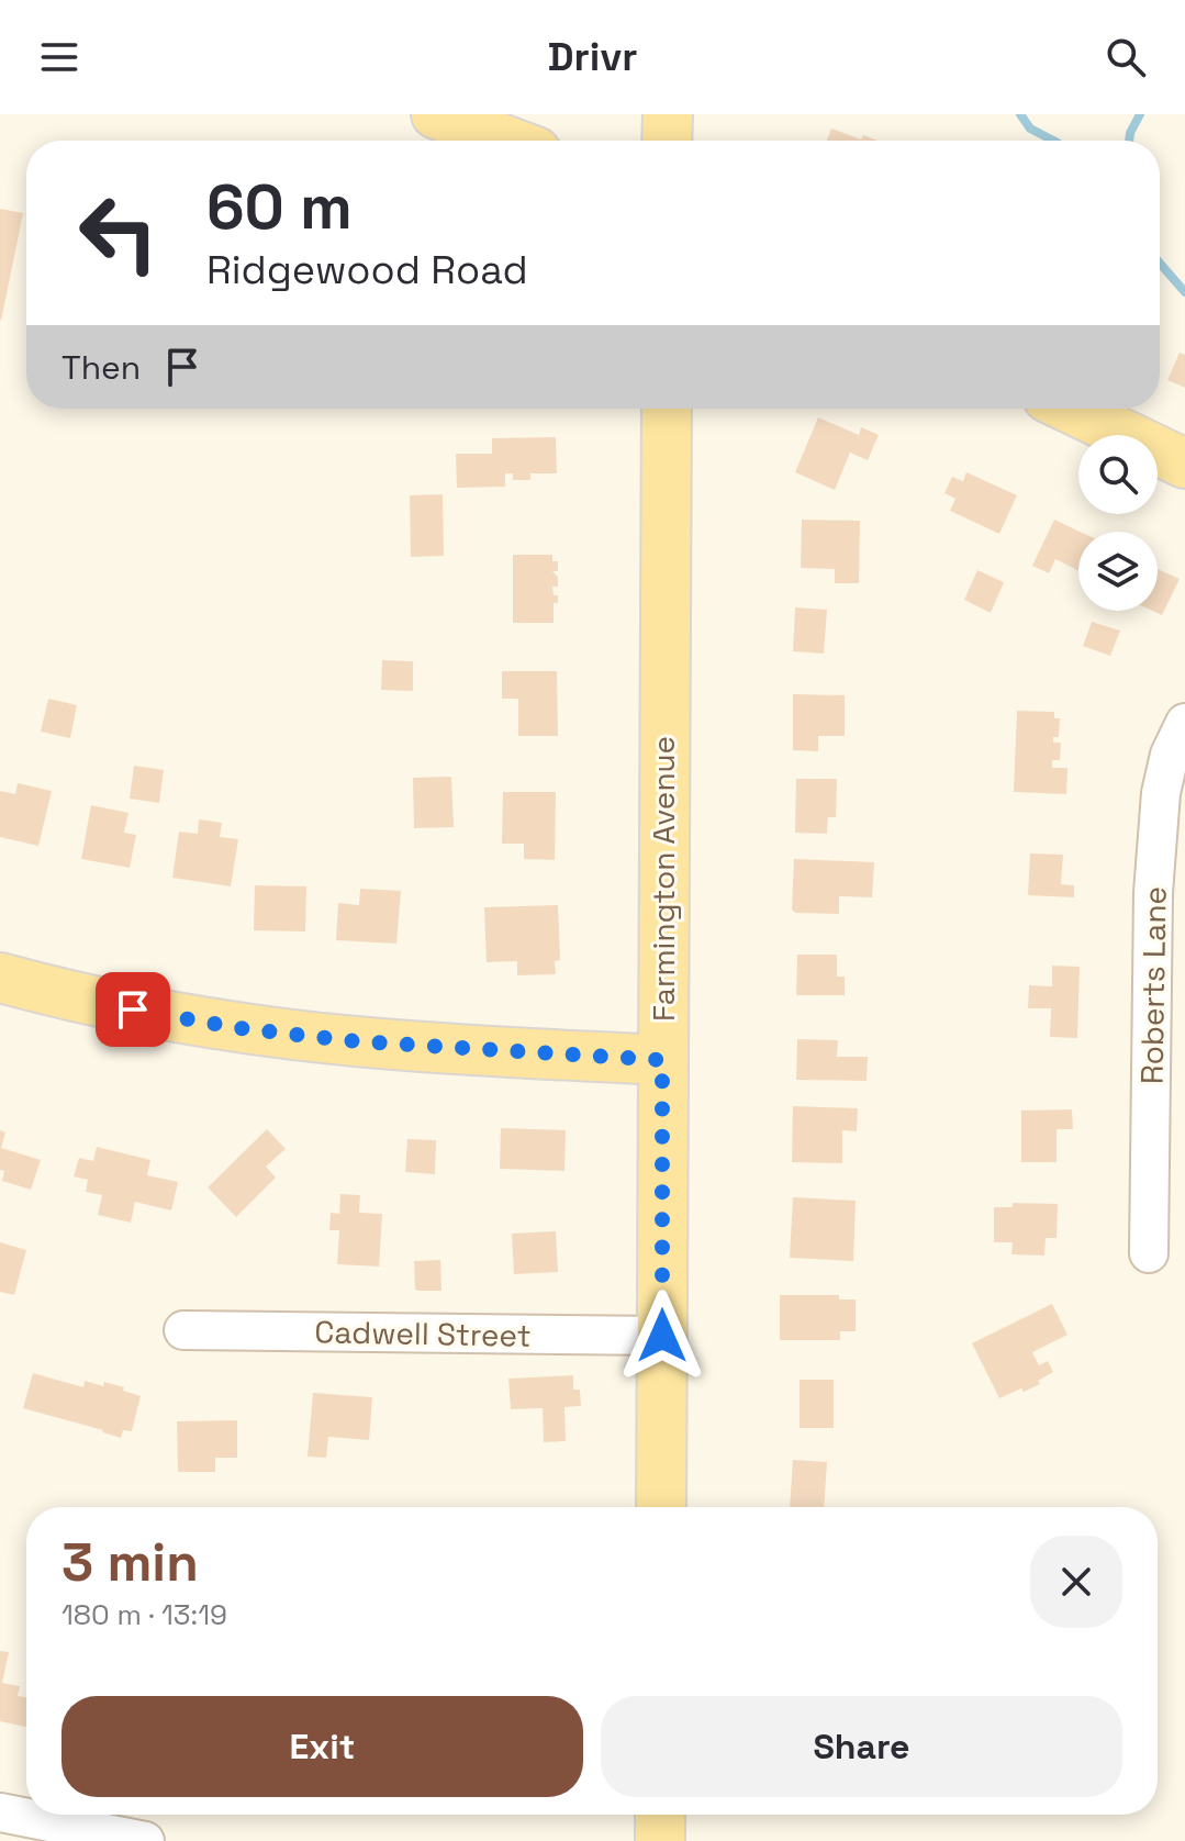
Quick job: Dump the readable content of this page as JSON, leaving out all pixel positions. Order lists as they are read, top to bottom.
{
  "streets": {
    "main road": ["Farmington Avenue"],
    "street": ["Roberts Lane", "Cadwell Street"]
  },
  "crossings": [
    ["Farmington Avenue", "Cadwell Street"]
  ],
  "page": {
    "header": "Drivr",
    "turn": ["60 m", "Ridgewood Road"],
    "then": "Then",
    "heading": ["3 min", "180 m · 13:19"],
    "buttons": ["Exit", "Share"]
  }
}
